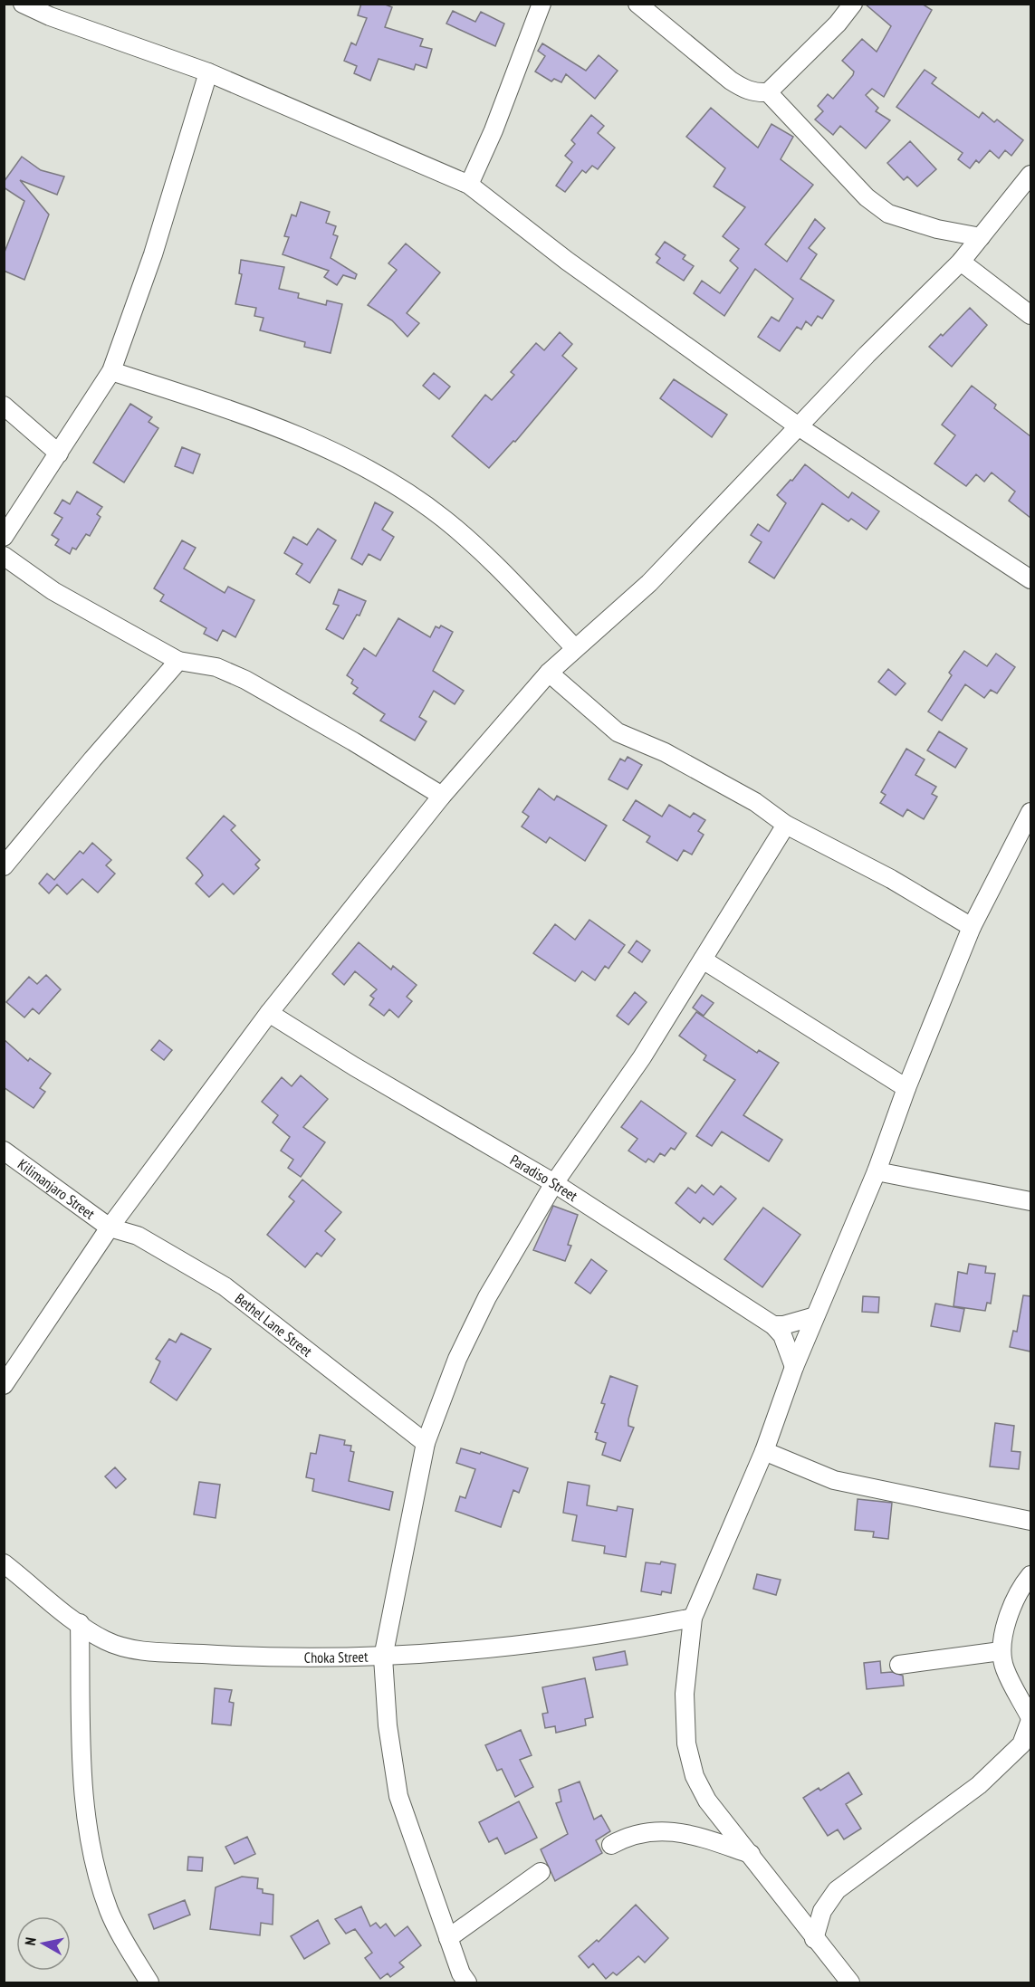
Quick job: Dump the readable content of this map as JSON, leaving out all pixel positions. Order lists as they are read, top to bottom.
{
  "streets": {
    "street": [
      "Paradiso Street",
      "Kilimanjaro Street",
      "Bethel Lane Street",
      "Choka Street"
    ]
  },
  "crossings": [
    ["Kilimanjaro Street", "Bethel Lane Street"]
  ],
  "north": "left"
}
